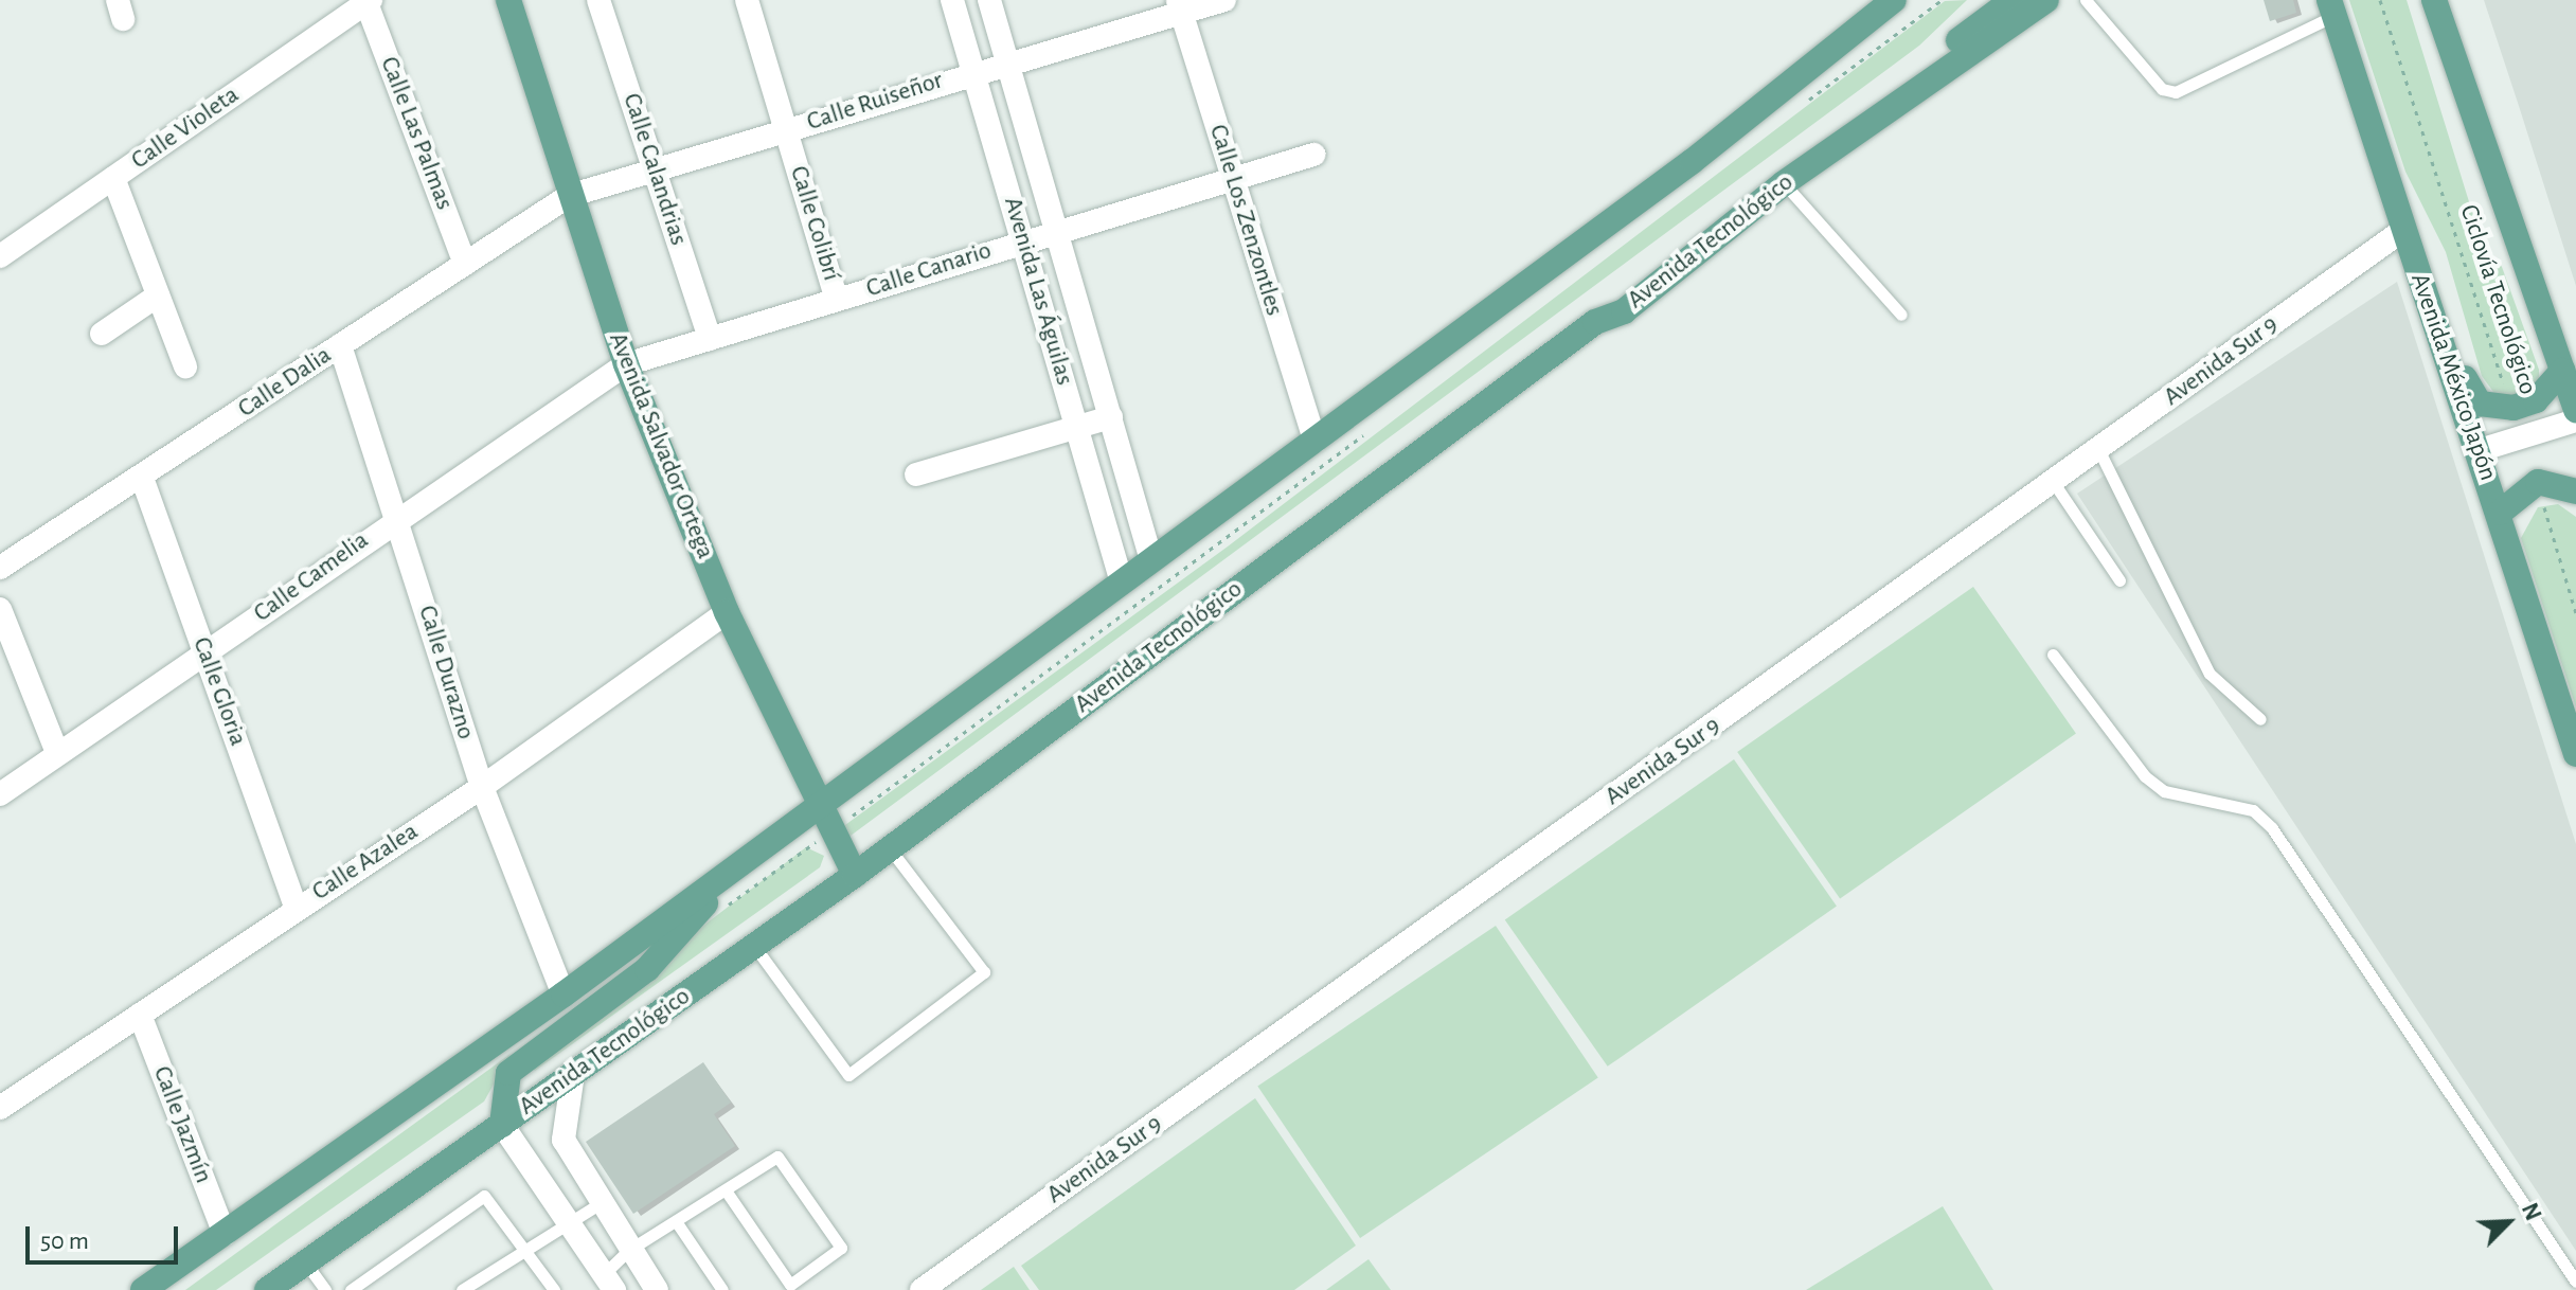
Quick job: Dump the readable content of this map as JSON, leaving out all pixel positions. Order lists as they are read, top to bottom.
{
  "streets": {
    "main road": ["Avenida Tecnológico", "Avenida México Japón", "Avenida Salvador Ortega"],
    "street": [
      "Calle Ruiseñor",
      "Calle Violeta",
      "Calle Las Palmas",
      "Calle Calandrias",
      "Calle Los Zenzontles",
      "Calle Colibrí",
      "Calle Canario",
      "Avenida Las Águilas",
      "Avenida Sur 9",
      "Calle Dalia",
      "Calle Camelia",
      "Calle Durazno",
      "Calle Gloria",
      "Calle Azalea",
      "Calle Jazmín"
    ],
    "path": ["Ciclovía Tecnológico"]
  },
  "crossings": [
    ["Calle Ruiseñor", "Calle Calandrias"],
    ["Calle Ruiseñor", "Calle Los Zenzontles"],
    ["Calle Ruiseñor", "Calle Colibrí"],
    ["Calle Ruiseñor", "Avenida Las Águilas"],
    ["Calle Ruiseñor", "Calle Dalia"],
    ["Calle Ruiseñor", "Avenida Salvador Ortega"],
    ["Calle Violeta", "Calle Las Palmas"],
    ["Calle Las Palmas", "Calle Dalia"],
    ["Calle Calandrias", "Calle Canario"],
    ["Calle Los Zenzontles", "Calle Canario"],
    ["Calle Colibrí", "Calle Canario"],
    ["Avenida Tecnológico", "Avenida Salvador Ortega"],
    ["Calle Canario", "Avenida Las Águilas"],
    ["Calle Canario", "Avenida Salvador Ortega"],
    ["Calle Canario", "Calle Camelia"],
    ["Avenida Sur 9", "Avenida México Japón"],
    ["Calle Dalia", "Avenida Salvador Ortega"],
    ["Calle Dalia", "Calle Durazno"],
    ["Calle Dalia", "Calle Gloria"],
    ["Avenida Salvador Ortega", "Calle Camelia"],
    ["Avenida Salvador Ortega", "Calle Azalea"],
    ["Calle Camelia", "Calle Durazno"],
    ["Calle Camelia", "Calle Gloria"],
    ["Calle Durazno", "Calle Azalea"],
    ["Calle Gloria", "Calle Azalea"],
    ["Calle Azalea", "Calle Jazmín"]
  ],
  "scale_bar": "50 m",
  "north": "top right"
}
